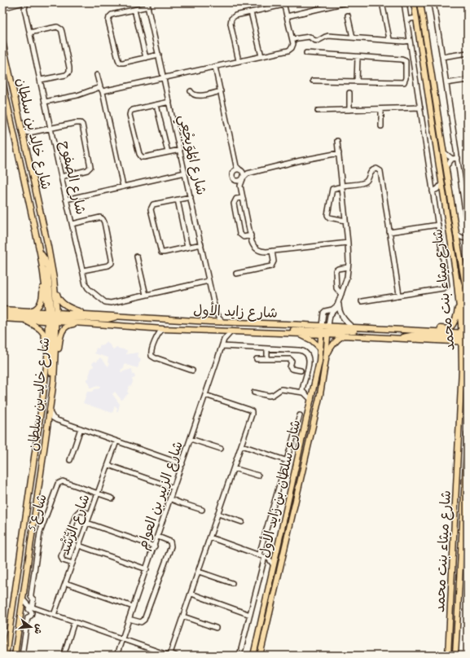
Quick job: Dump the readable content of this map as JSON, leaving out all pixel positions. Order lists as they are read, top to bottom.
{
  "streets": {
    "main road": [
      "شارع خالِد بن سلطان",
      "شارع ميثاء بنت محمد",
      "شارع زايد الأول",
      "شارع سلطان بن زايد الأول"
    ],
    "street": [
      "شارع المُوَيجْعِي",
      "شارع الصفوح",
      "شارع الزبير بن العوام",
      "شارع 5",
      "شارع الرُّشْد"
    ]
  },
  "crossings": [
    ["شارع خالِد بن سلطان", "شارع زايد الأول"],
    ["شارع المُوَيجْعِي", "شارع الصفوح"],
    ["شارع المُوَيجْعِي", "شارع زايد الأول"],
    ["شارع ميثاء بنت محمد", "شارع زايد الأول"],
    ["شارع زايد الأول", "شارع سلطان بن زايد الأول"],
    ["شارع زايد الأول", "شارع الزبير بن العوام"],
    ["شارع 5", "شارع الرُّشْد"]
  ],
  "north": "right"
}
